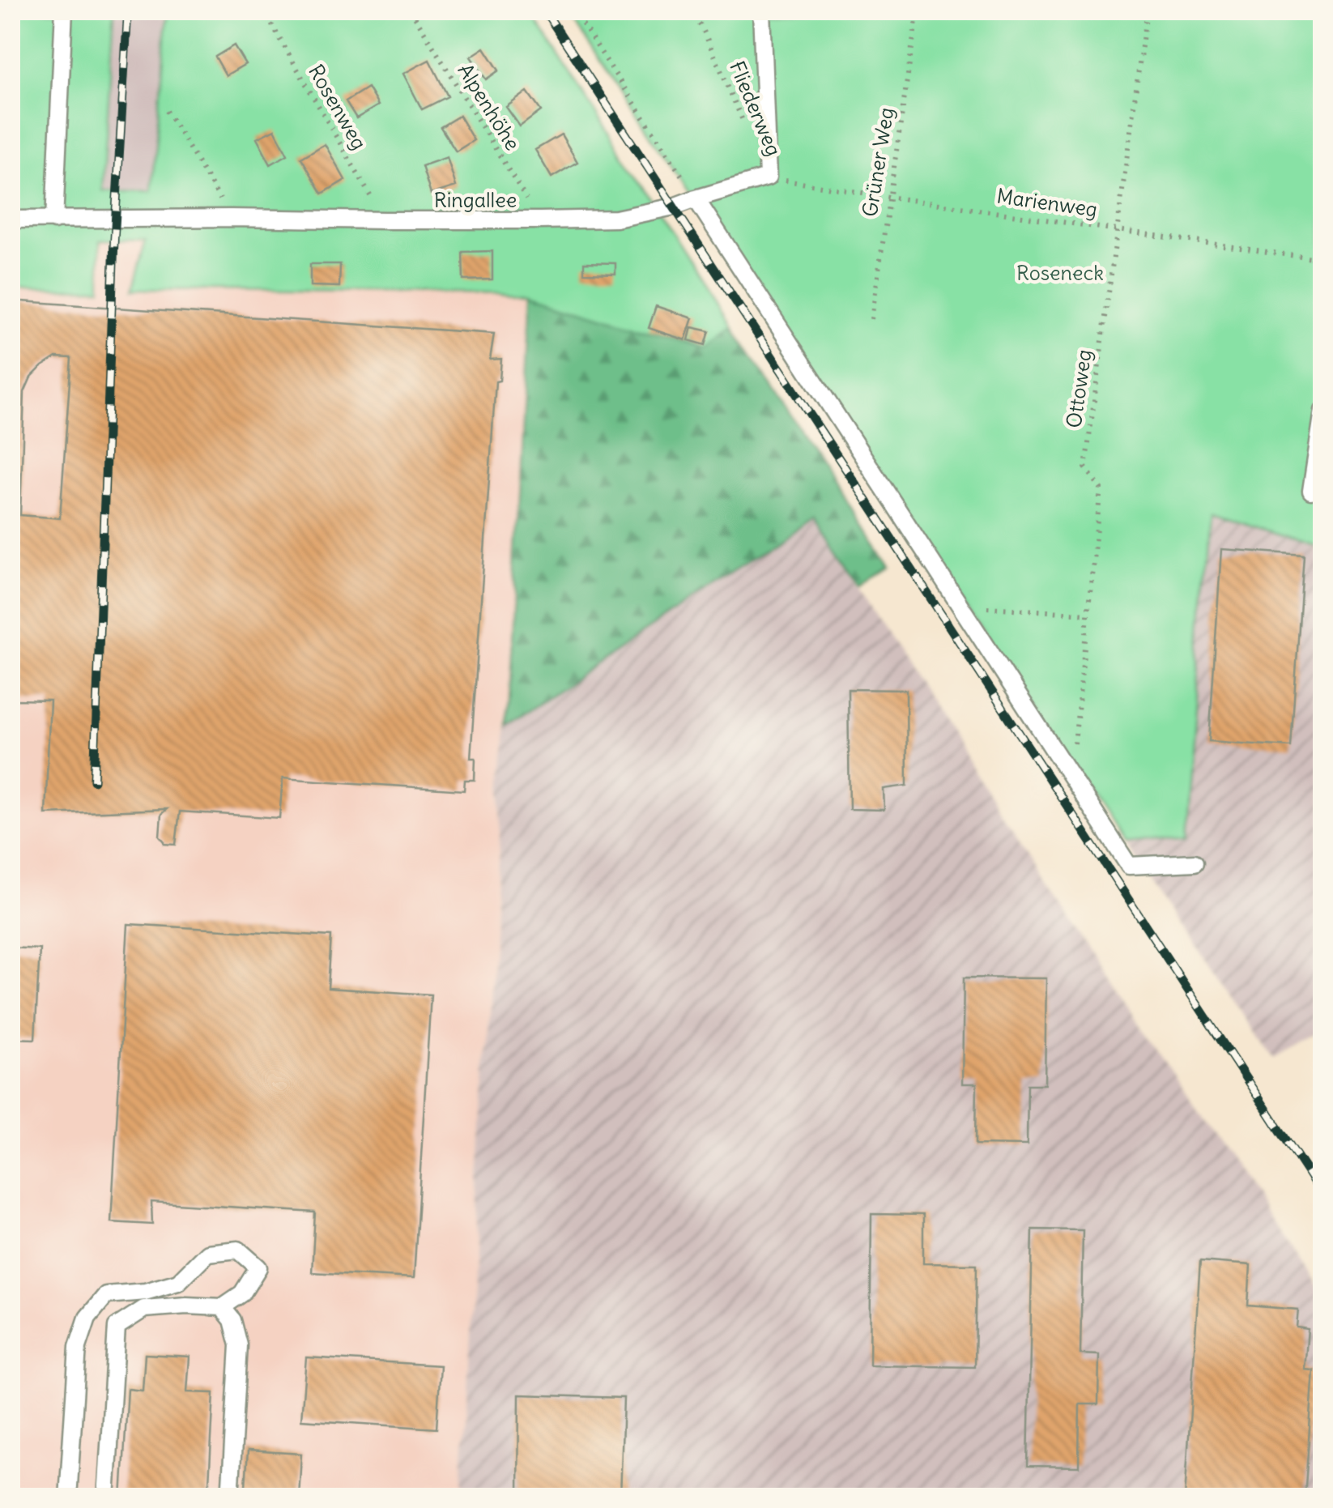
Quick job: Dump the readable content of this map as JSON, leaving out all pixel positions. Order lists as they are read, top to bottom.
{
  "streets": {
    "lane": ["Ringallee"],
    "path": [
      "Rosenweg",
      "Alpenhöhe",
      "Fliederweg",
      "Grüner Weg",
      "Marienweg",
      "Ottoweg"
    ]
  },
  "crossings": [
    ["Rosenweg", "Ringallee"],
    ["Alpenhöhe", "Ringallee"],
    ["Grüner Weg", "Marienweg"],
    ["Ringallee", "Marienweg"],
    ["Marienweg", "Ottoweg"]
  ],
  "parks": ["Roseneck"]
}
